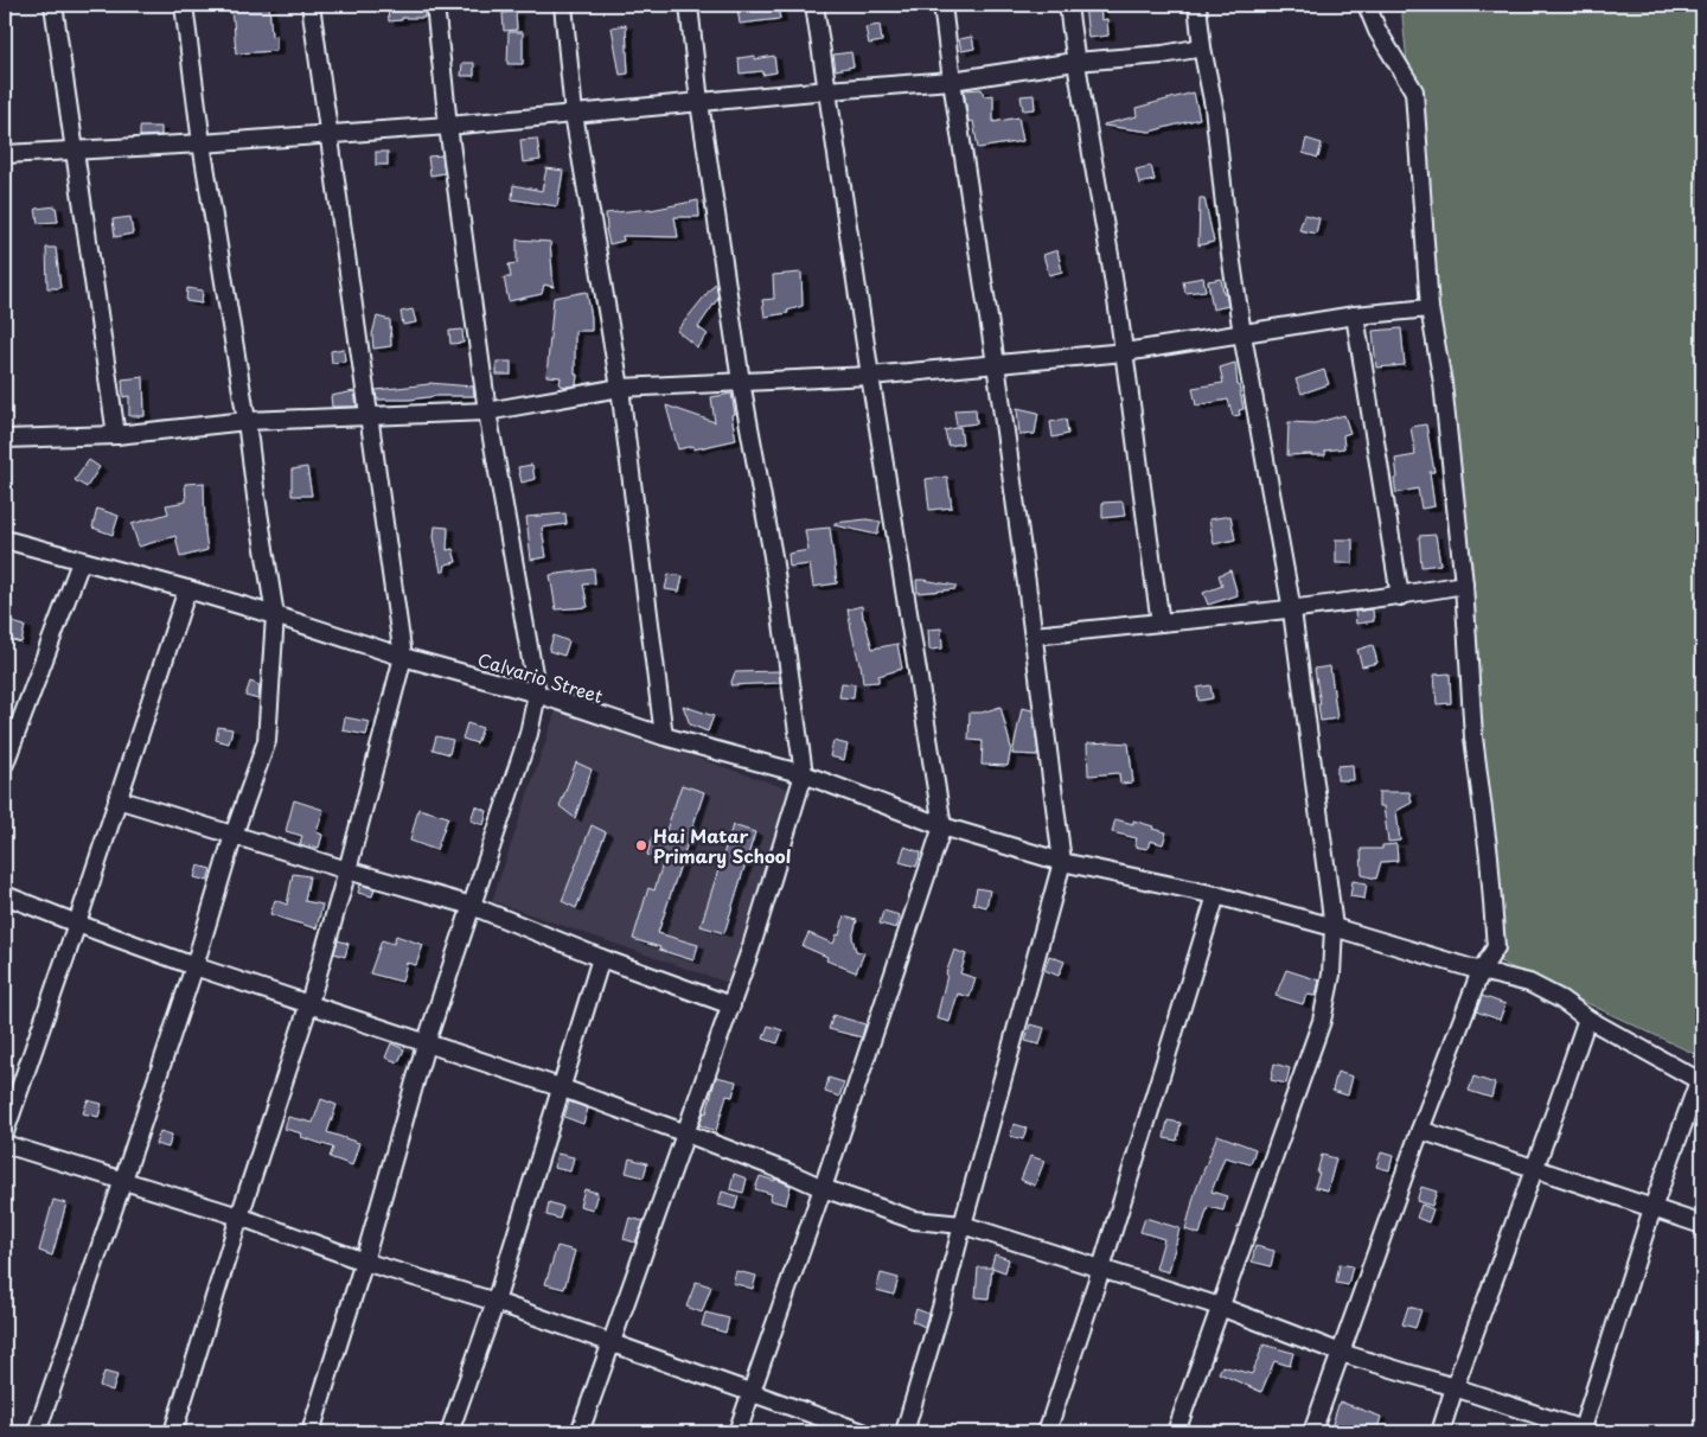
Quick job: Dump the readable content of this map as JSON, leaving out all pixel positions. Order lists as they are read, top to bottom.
{
  "streets": {
    "street": ["Calvario Street"]
  },
  "places": ["Hai Matar Primary School"]
}
